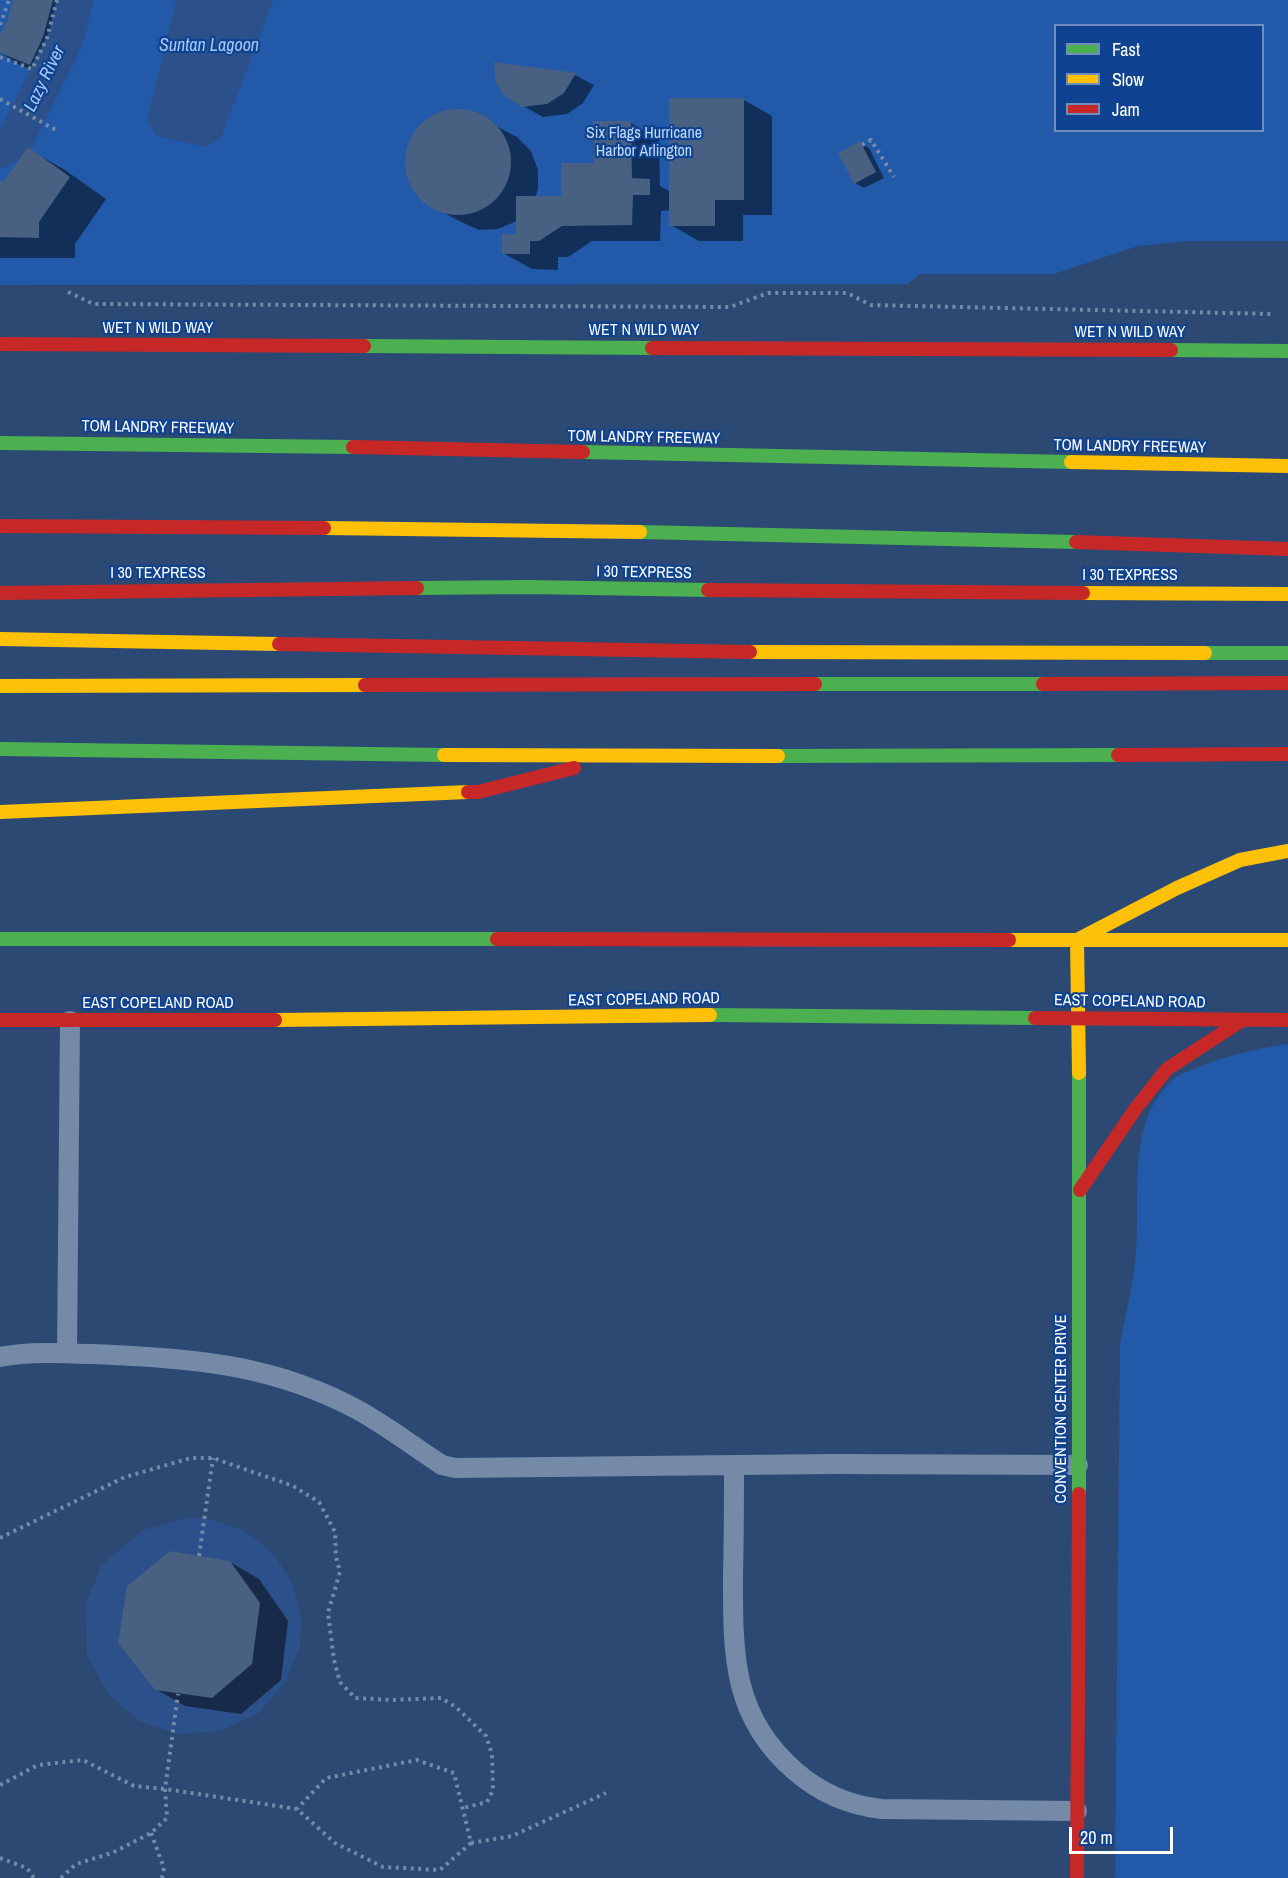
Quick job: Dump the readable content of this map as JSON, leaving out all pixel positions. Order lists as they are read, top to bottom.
{
  "streets": {
    "main road": [
      "WET N WILD WAY",
      "TOM LANDRY FREEWAY",
      "I 30 TEXPRESS",
      "EAST COPELAND ROAD",
      "CONVENTION CENTER DRIVE"
    ]
  },
  "crossings": [
    ["EAST COPELAND ROAD", "CONVENTION CENTER DRIVE"]
  ],
  "water": ["Suntan Lagoon", "Lazy River"],
  "parks": ["Six Flags Hurricane Harbor Arlington"],
  "legend": ["Fast", "Slow", "Jam"],
  "scale_bar": "20 m"
}
